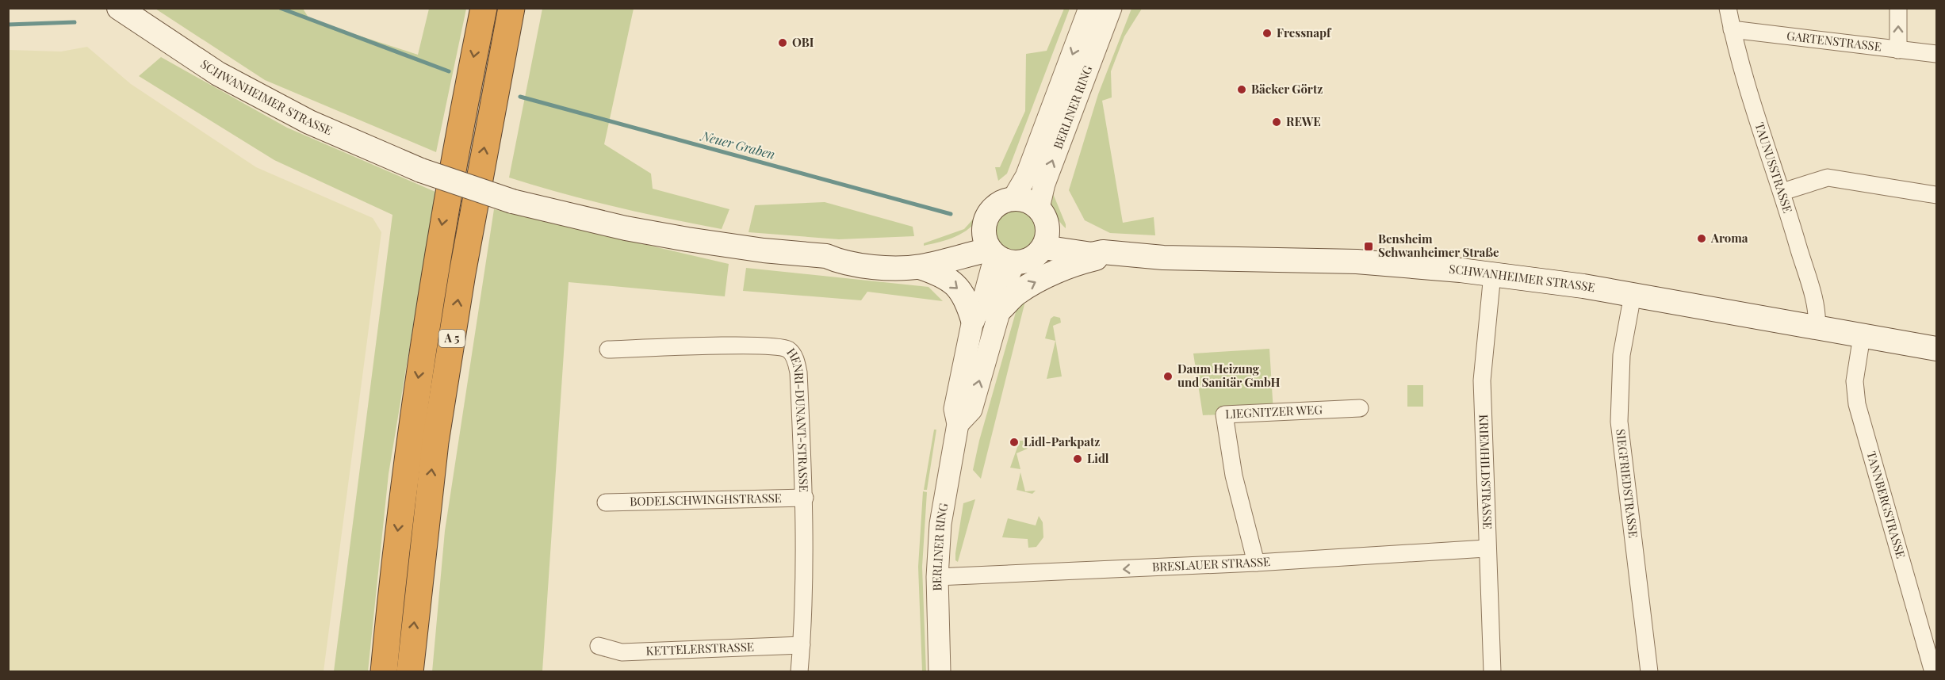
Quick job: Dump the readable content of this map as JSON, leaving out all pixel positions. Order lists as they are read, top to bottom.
{
  "streets": {
    "highway": ["A 5"],
    "main road": ["SCHWANHEIMER STRASSE", "BERLINER RING"],
    "street": [
      "GARTENSTRASSE",
      "TAUNUSSTRASSE",
      "LIEGNITZER WEG",
      "HENRI-DUNANT-STRASSE",
      "KRIEMHILDSTRASSE",
      "SIEGFRIEDSTRASSE",
      "BODELSCHWINGHSTRASSE",
      "TANNBERGSTRASSE",
      "BRESLAUER STRASSE",
      "KETTELERSTRASSE"
    ]
  },
  "crossings": [
    ["GARTENSTRASSE", "TAUNUSSTRASSE"],
    ["SCHWANHEIMER STRASSE", "BERLINER RING"],
    ["SCHWANHEIMER STRASSE", "TAUNUSSTRASSE"],
    ["SCHWANHEIMER STRASSE", "KRIEMHILDSTRASSE"],
    ["SCHWANHEIMER STRASSE", "SIEGFRIEDSTRASSE"],
    ["SCHWANHEIMER STRASSE", "TANNBERGSTRASSE"],
    ["BERLINER RING", "BRESLAUER STRASSE"],
    ["LIEGNITZER WEG", "BRESLAUER STRASSE"],
    ["HENRI-DUNANT-STRASSE", "BODELSCHWINGHSTRASSE"],
    ["HENRI-DUNANT-STRASSE", "KETTELERSTRASSE"],
    ["KRIEMHILDSTRASSE", "BRESLAUER STRASSE"]
  ],
  "one_way": ["BRESLAUER STRASSE"],
  "water": ["Neuer Graben"],
  "places": {
    "other": [
      "Fressnapf",
      "OBI",
      "Bäcker Görtz",
      "REWE",
      "Aroma",
      "Daum Heizung und Sanitär GmbH",
      "Lidl-Parkpatz",
      "Lidl"
    ],
    "transit": ["Bensheim Schwanheimer Straße"]
  }
}
